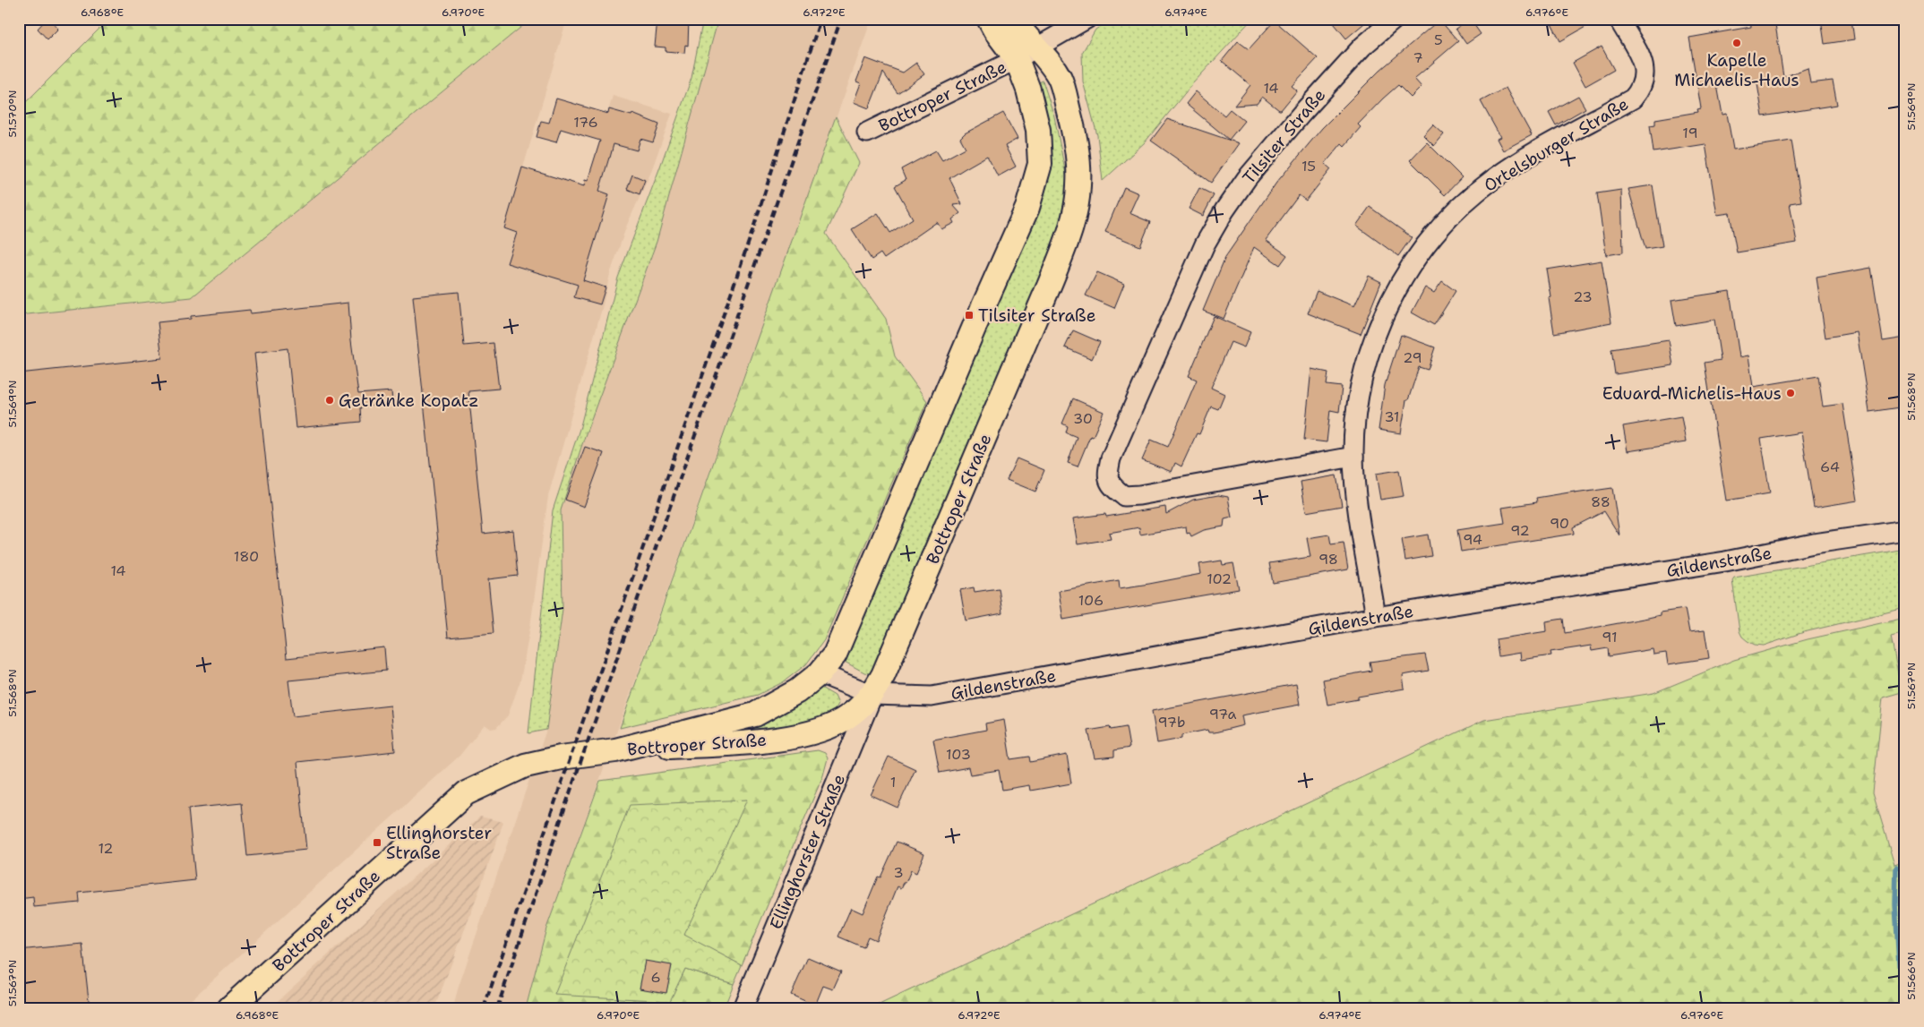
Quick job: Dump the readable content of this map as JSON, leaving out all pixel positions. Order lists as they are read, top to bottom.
{
  "streets": {
    "main road": ["Bottroper Straße"],
    "street": [
      "Tilsiter Straße",
      "Ortelsburger Straße",
      "Gildenstraße",
      "Ellinghorster Straße"
    ]
  },
  "crossings": [
    ["Bottroper Straße", "Gildenstraße"],
    ["Bottroper Straße", "Ellinghorster Straße"],
    ["Tilsiter Straße", "Ortelsburger Straße"],
    ["Ortelsburger Straße", "Gildenstraße"],
    ["Gildenstraße", "Ellinghorster Straße"]
  ],
  "places": {
    "other": ["Kapelle Michaelis-Haus", "Eduard-Michelis-Haus", "Getränke Kopatz"],
    "transit": ["Tilsiter Straße", "Ellinghorster Straße"]
  },
  "house_numbers": [
    "5",
    "7",
    "14",
    "176",
    "19",
    "15",
    "23",
    "29",
    "31",
    "30",
    "64",
    "88",
    "90",
    "92",
    "94",
    "180",
    "98",
    "14",
    "102",
    "106",
    "91",
    "97a",
    "97b",
    "103",
    "1",
    "12",
    "3",
    "6"
  ],
  "coordinates": [
    "6.968°E",
    "6.970°E",
    "6.972°E",
    "6.974°E",
    "6.976°E",
    "51.569°N",
    "51.570°N",
    "51.568°N",
    "51.567°N",
    "51.566°N"
  ]
}
